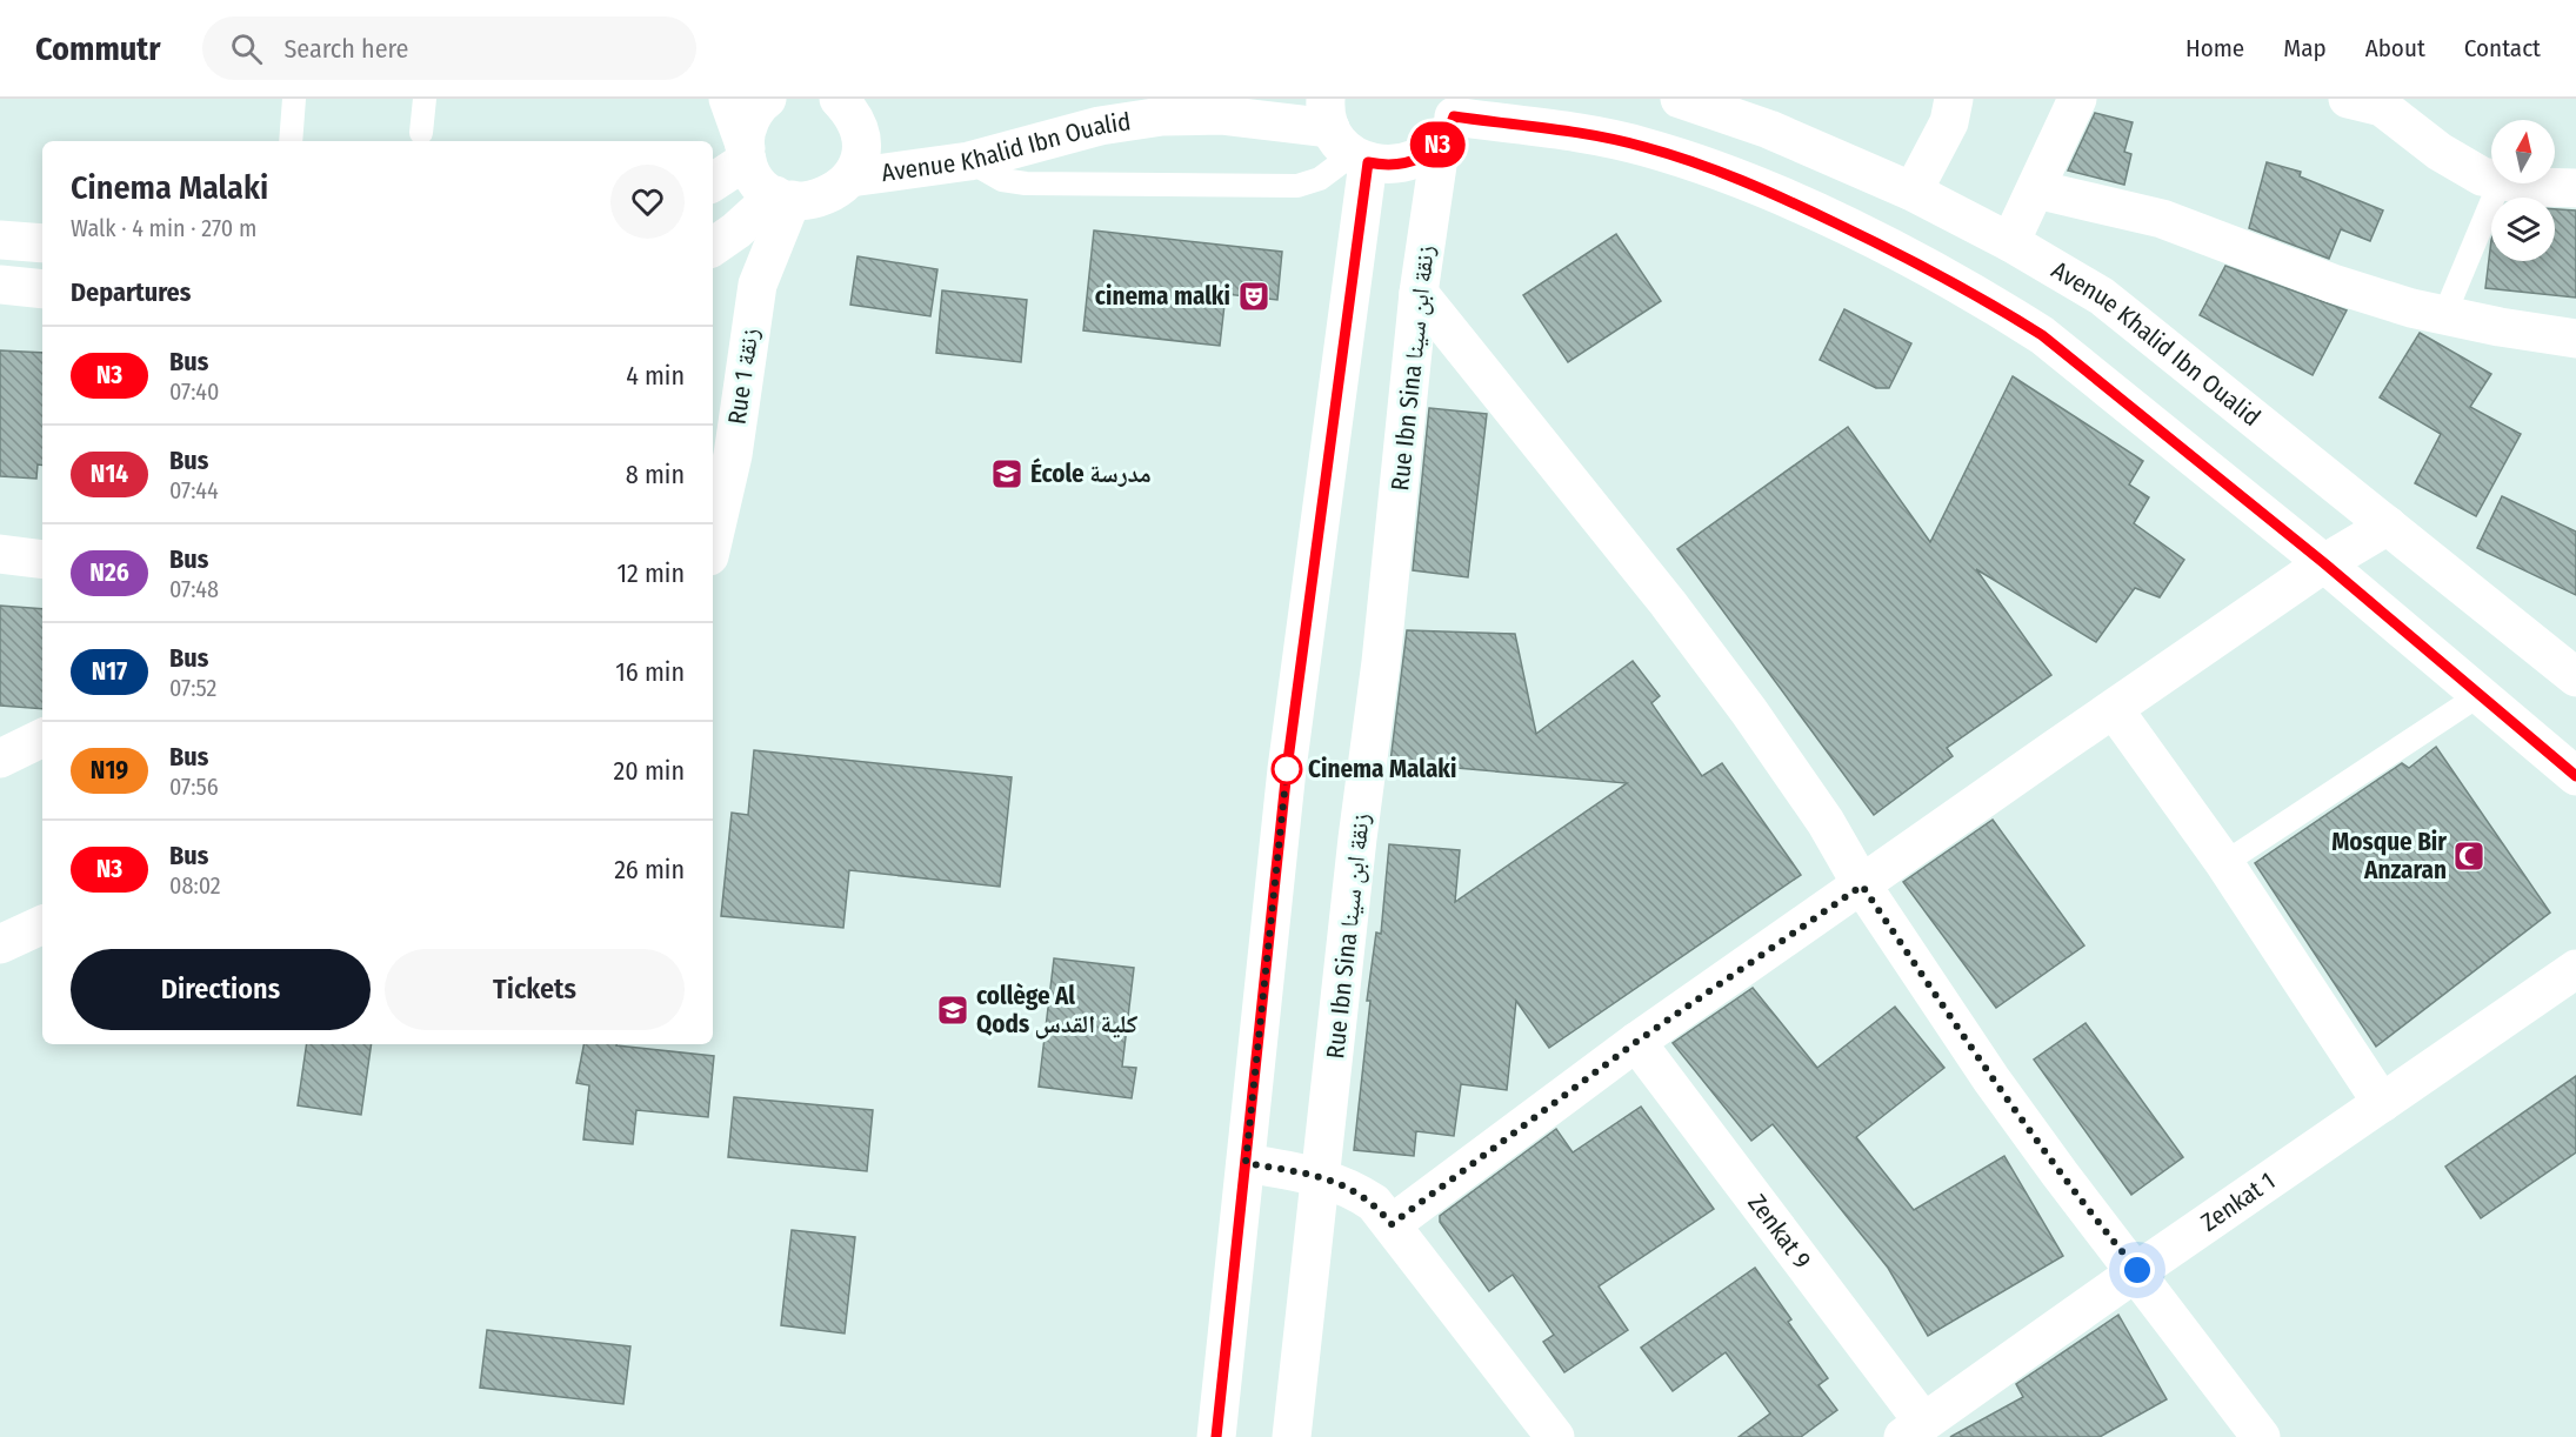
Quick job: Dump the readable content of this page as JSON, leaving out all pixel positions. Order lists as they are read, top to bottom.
{
  "streets": {
    "street": [
      "Avenue Khalid Ibn Oualid",
      "Rue Ibn Sina زنقة ابن سينا",
      "Rue 1 زنقة",
      "Zenkat 1",
      "Zenkat 9"
    ]
  },
  "crossings": [
    ["Avenue Khalid Ibn Oualid", "Rue Ibn Sina زنقة ابن سينا"],
    ["Zenkat 1", "Zenkat 9"]
  ],
  "places": {
    "theatre": ["cinema malki"],
    "school or university": ["École مدرسة", "collège Al Qods كلية القدس"],
    "other": ["Cinema Malaki"],
    "mosque": ["Mosque Bir Anzaran"]
  },
  "lines": ["bus line N3"],
  "north": "top",
  "page": {
    "header": "Commutr",
    "search": "Search here",
    "nav": [
      "Home",
      "Map",
      "About",
      "Contact"
    ],
    "on_map": "N3",
    "heading": [
      ["Cinema Malaki", "Walk · 4 min · 270 m"],
      "Departures"
    ],
    "list": [
      {
        "mark": "N3",
        "name": "Bus",
        "note": "07:40",
        "value": "4 min"
      },
      {
        "mark": "N14",
        "name": "Bus",
        "note": "07:44",
        "value": "8 min"
      },
      {
        "mark": "N26",
        "name": "Bus",
        "note": "07:48",
        "value": "12 min"
      },
      {
        "mark": "N17",
        "name": "Bus",
        "note": "07:52",
        "value": "16 min"
      },
      {
        "mark": "N19",
        "name": "Bus",
        "note": "07:56",
        "value": "20 min"
      },
      {
        "mark": "N3",
        "name": "Bus",
        "note": "08:02",
        "value": "26 min"
      }
    ],
    "buttons": ["Directions", "Tickets"]
  }
}
